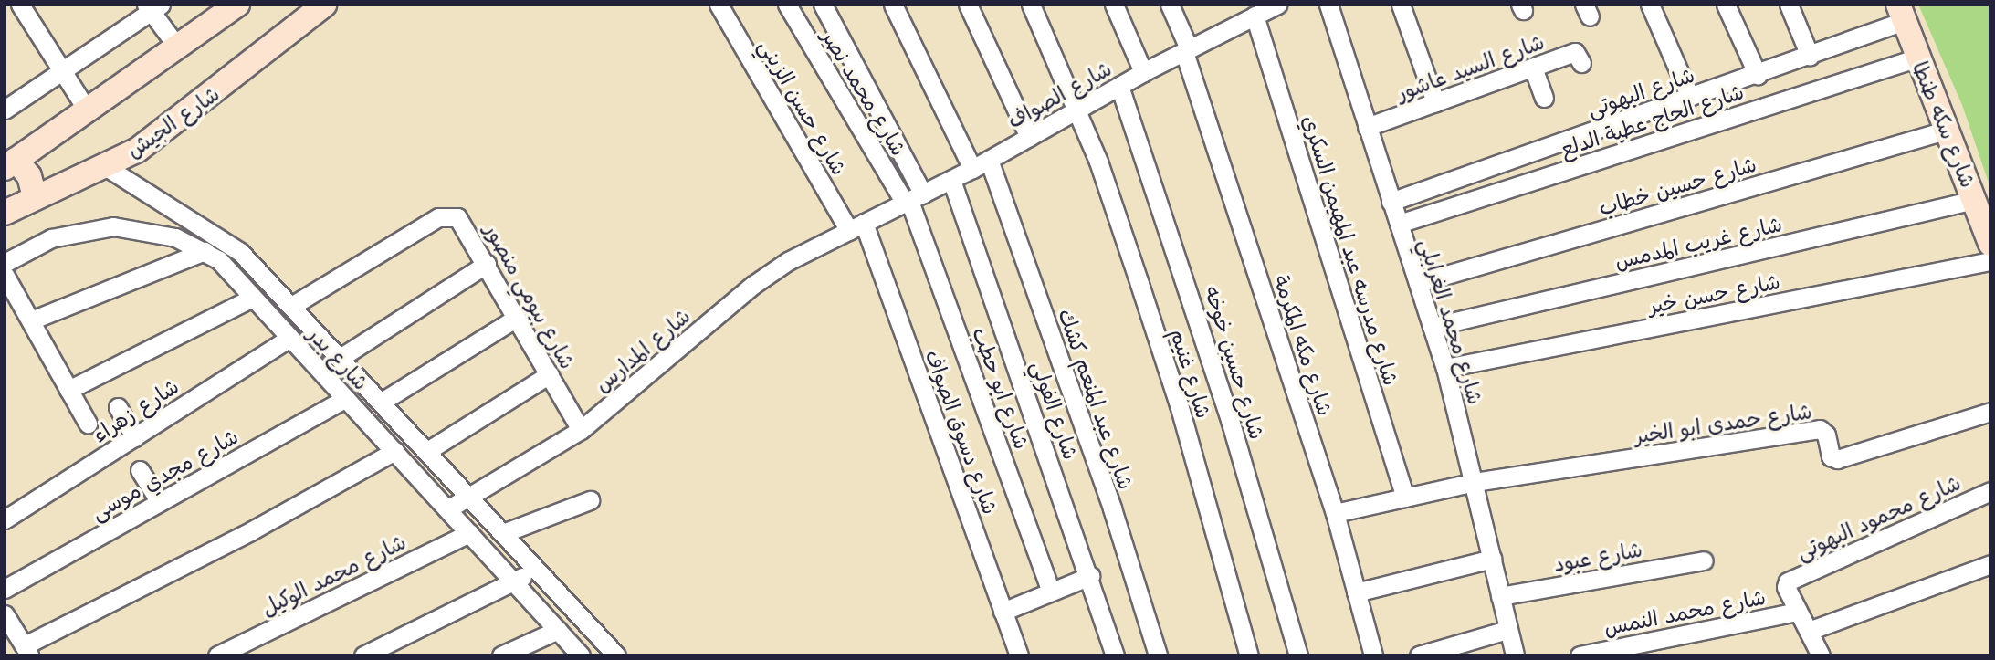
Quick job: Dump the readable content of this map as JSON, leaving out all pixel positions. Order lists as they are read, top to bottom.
{
  "streets": {
    "main road": ["شارع الجيش", "شارع سكه طنطا"],
    "street": [
      "شارع السيد عاشور",
      "شارع البهوتى",
      "شارع محمد نصر",
      "شارع الصواف",
      "شارع حسن الزيني",
      "شارع الحاج عطية الدلع",
      "شارع حسين خطاب",
      "شارع غريب المدمس",
      "شارع مدرسه عبد المهيمن السكري",
      "شارع حسن خير",
      "شارع بيومي منصور",
      "شارع محمد الغرابلي",
      "شارع مكه المكرمة",
      "شارع المدارس",
      "شارع بدر",
      "شارع حسين خوخه",
      "شارع غنيم",
      "شارع ابو حطب",
      "شارع عبد المنعم كشك",
      "شارع زهراء",
      "شارع الفولي",
      "شارع حمدى ابو الخير",
      "شارع دسوق الصواف",
      "شارع مجدي موسى",
      "شارع محمود البهوتى",
      "شارع عبود",
      "شارع محمد الوكيل",
      "شارع محمد النمس"
    ]
  },
  "crossings": [
    ["شارع السيد عاشور", "شارع محمد الغرابلي"],
    ["شارع البهوتى", "شارع سكه طنطا"],
    ["شارع البهوتى", "شارع محمد الغرابلي"],
    ["شارع محمد نصر", "شارع الصواف"],
    ["شارع محمد نصر", "شارع ابو حطب"],
    ["شارع الصواف", "شارع حسن الزيني"],
    ["شارع الصواف", "شارع مدرسه عبد المهيمن السكري"],
    ["شارع الصواف", "شارع مكه المكرمة"],
    ["شارع الصواف", "شارع المدارس"],
    ["شارع الصواف", "شارع حسين خوخه"],
    ["شارع الصواف", "شارع غنيم"],
    ["شارع الصواف", "شارع ابو حطب"],
    ["شارع الصواف", "شارع عبد المنعم كشك"],
    ["شارع الصواف", "شارع الفولي"],
    ["شارع الصواف", "شارع دسوق الصواف"],
    ["شارع حسن الزيني", "شارع المدارس"],
    ["شارع حسن الزيني", "شارع دسوق الصواف"],
    ["شارع الحاج عطية الدلع", "شارع سكه طنطا"],
    ["شارع الحاج عطية الدلع", "شارع محمد الغرابلي"],
    ["شارع الجيش", "شارع بدر"],
    ["شارع سكه طنطا", "شارع حسين خطاب"],
    ["شارع سكه طنطا", "شارع غريب المدمس"],
    ["شارع حسين خطاب", "شارع محمد الغرابلي"],
    ["شارع غريب المدمس", "شارع محمد الغرابلي"],
    ["شارع حسن خير", "شارع محمد الغرابلي"],
    ["شارع بيومي منصور", "شارع المدارس"],
    ["شارع بيومي منصور", "شارع بدر"],
    ["شارع محمد الغرابلي", "شارع حمدى ابو الخير"],
    ["شارع محمد الغرابلي", "شارع عبود"],
    ["شارع المدارس", "شارع بدر"],
    ["شارع المدارس", "شارع دسوق الصواف"],
    ["شارع بدر", "شارع زهراء"],
    ["شارع بدر", "شارع مجدي موسى"],
    ["شارع بدر", "شارع محمد الوكيل"],
    ["شارع محمود البهوتى", "شارع محمد النمس"]
  ]
}
